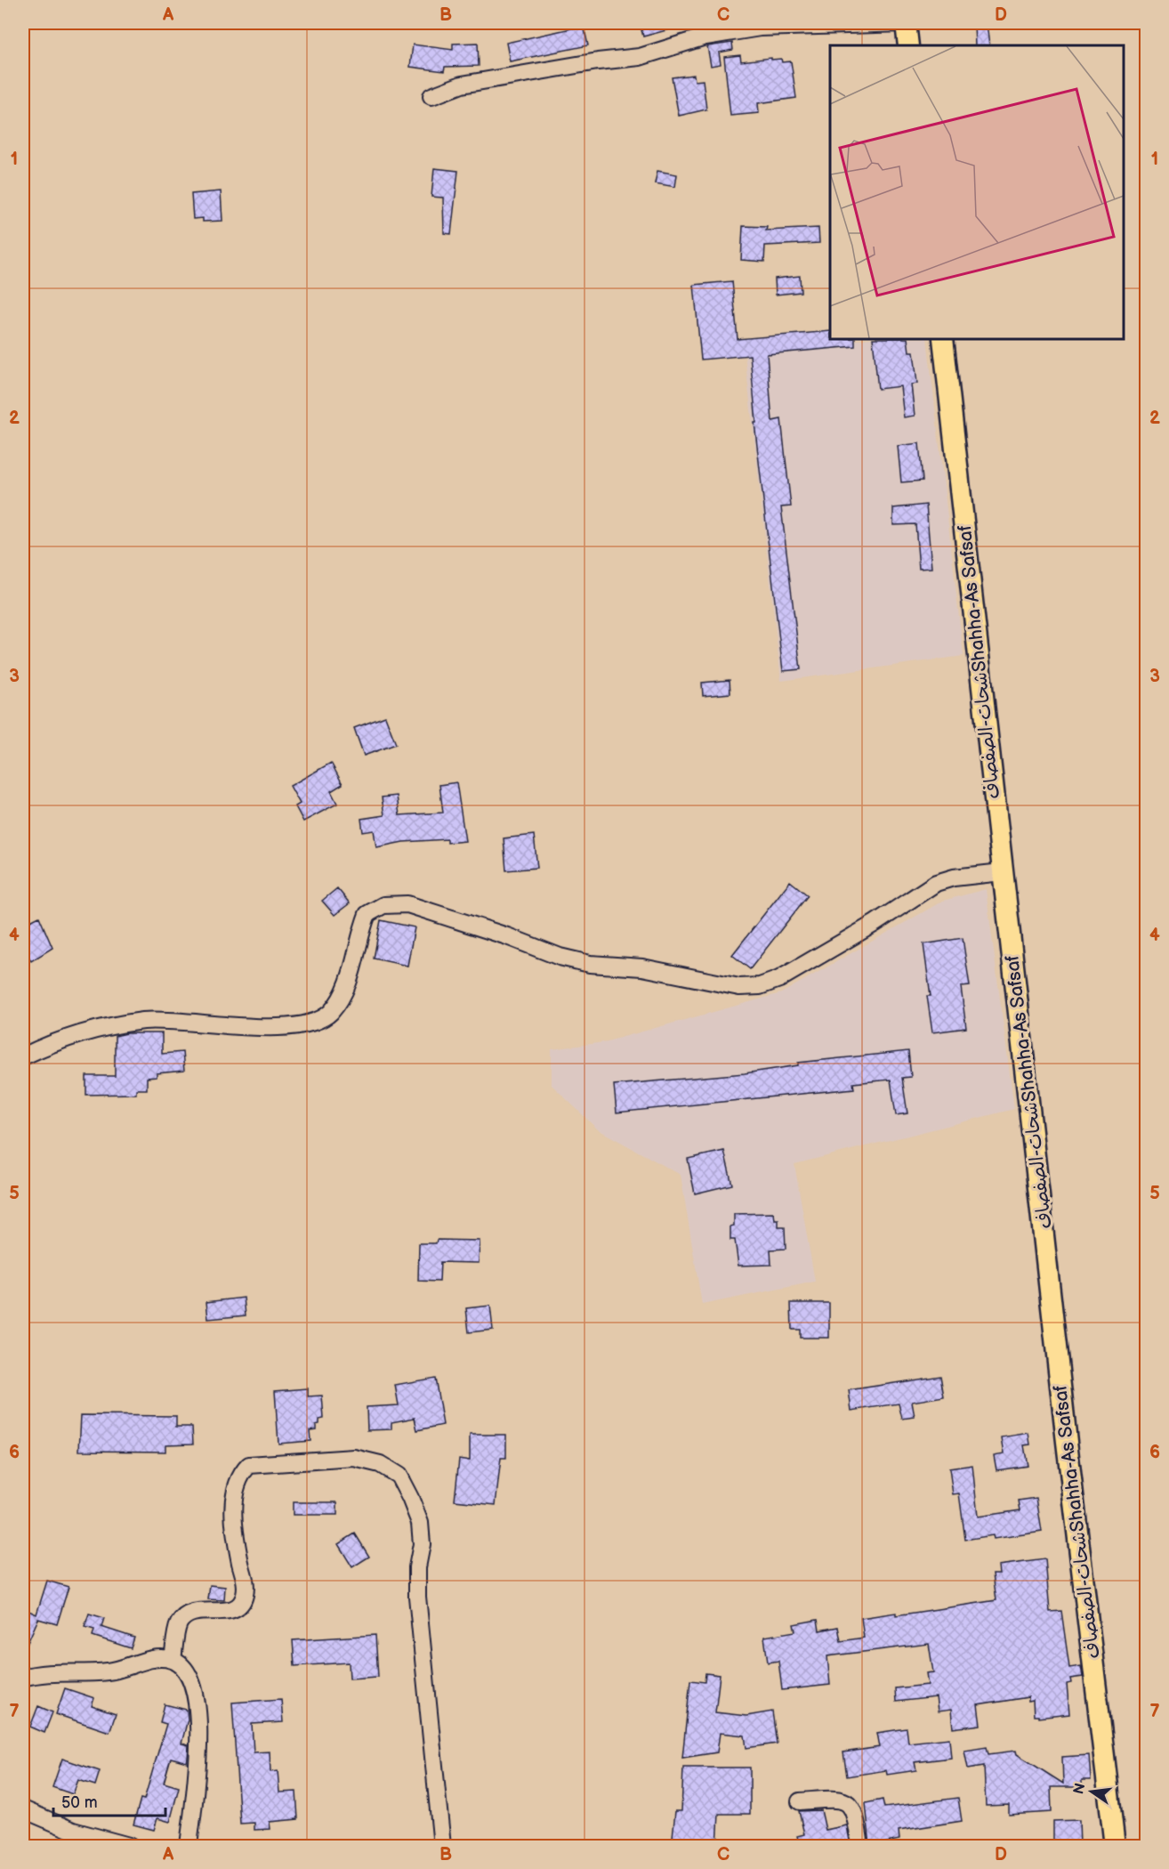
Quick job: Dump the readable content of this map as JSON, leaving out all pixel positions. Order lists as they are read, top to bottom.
{
  "streets": {
    "main road": ["شحات-الصفصافShahha-As Safsaf"]
  },
  "scale_bar": "50 m",
  "north": "left",
  "grid": {
    "columns": [
      "A",
      "B",
      "C",
      "D"
    ],
    "rows": [
      "1",
      "2",
      "3",
      "4",
      "5",
      "6",
      "7"
    ]
  }
}
